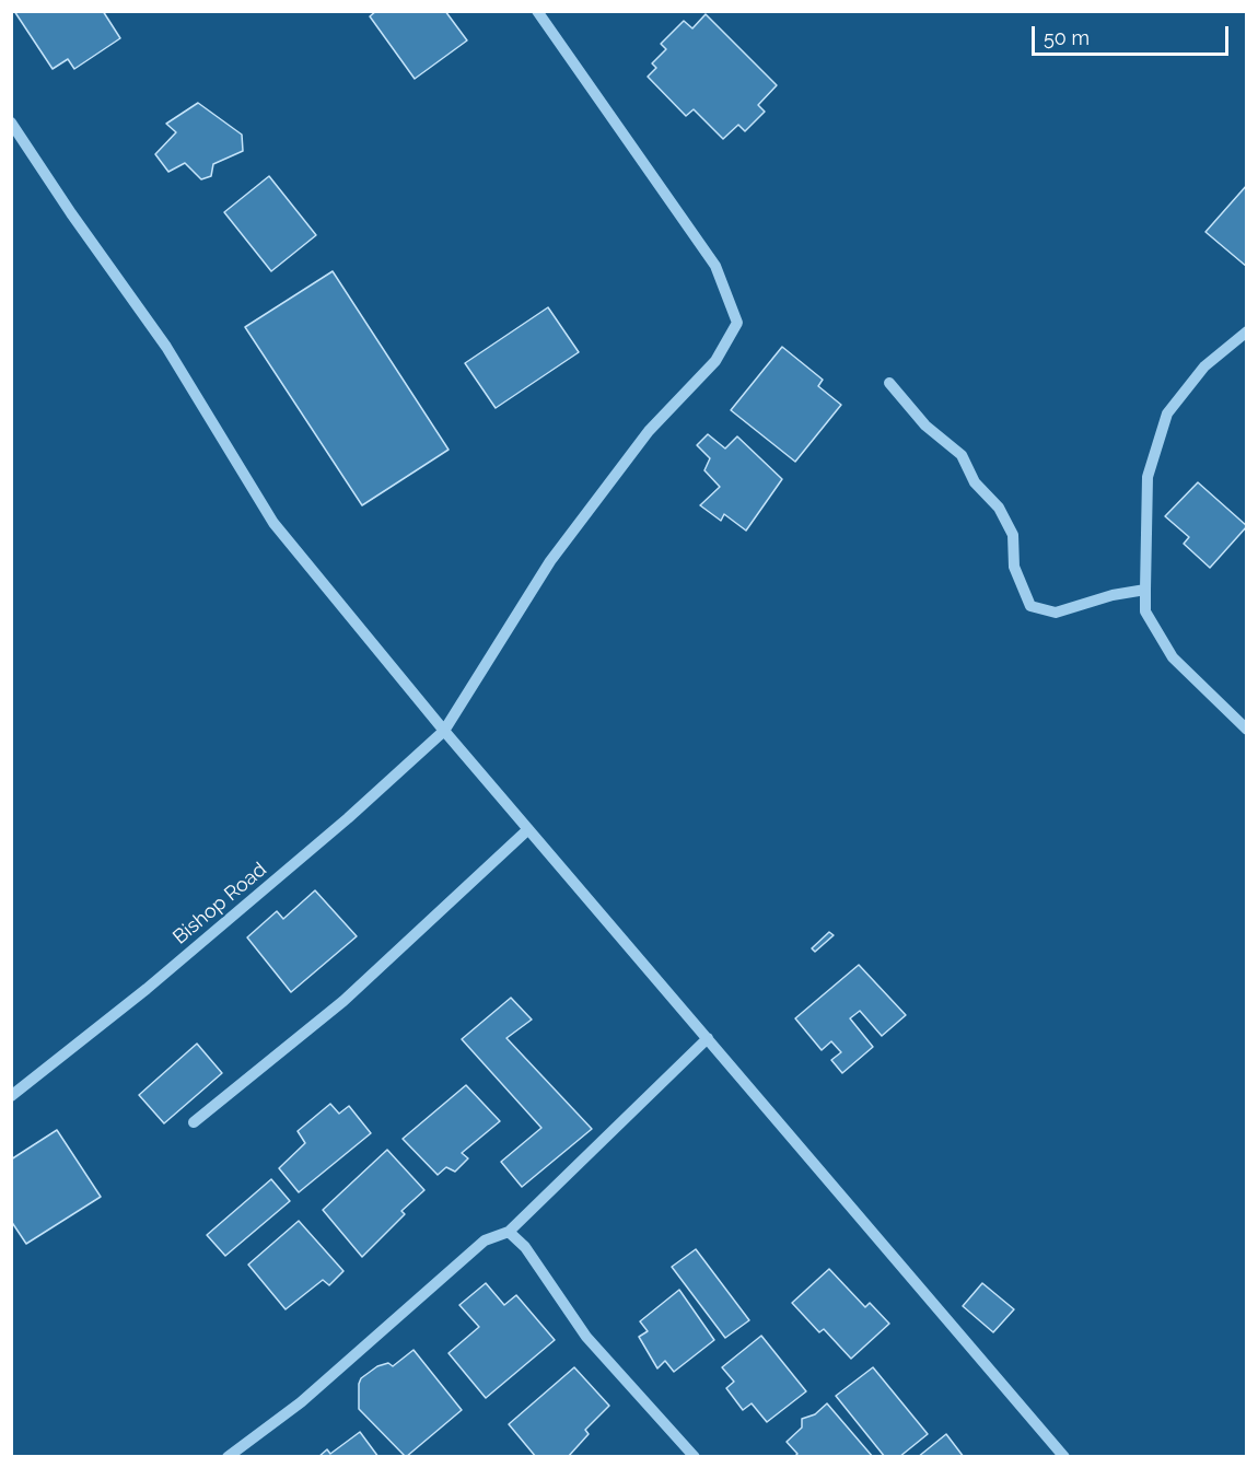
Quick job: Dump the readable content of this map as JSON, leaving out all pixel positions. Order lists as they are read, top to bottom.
{
  "streets": {
    "street": ["Bishop Road"]
  },
  "scale_bar": "50 m"
}
